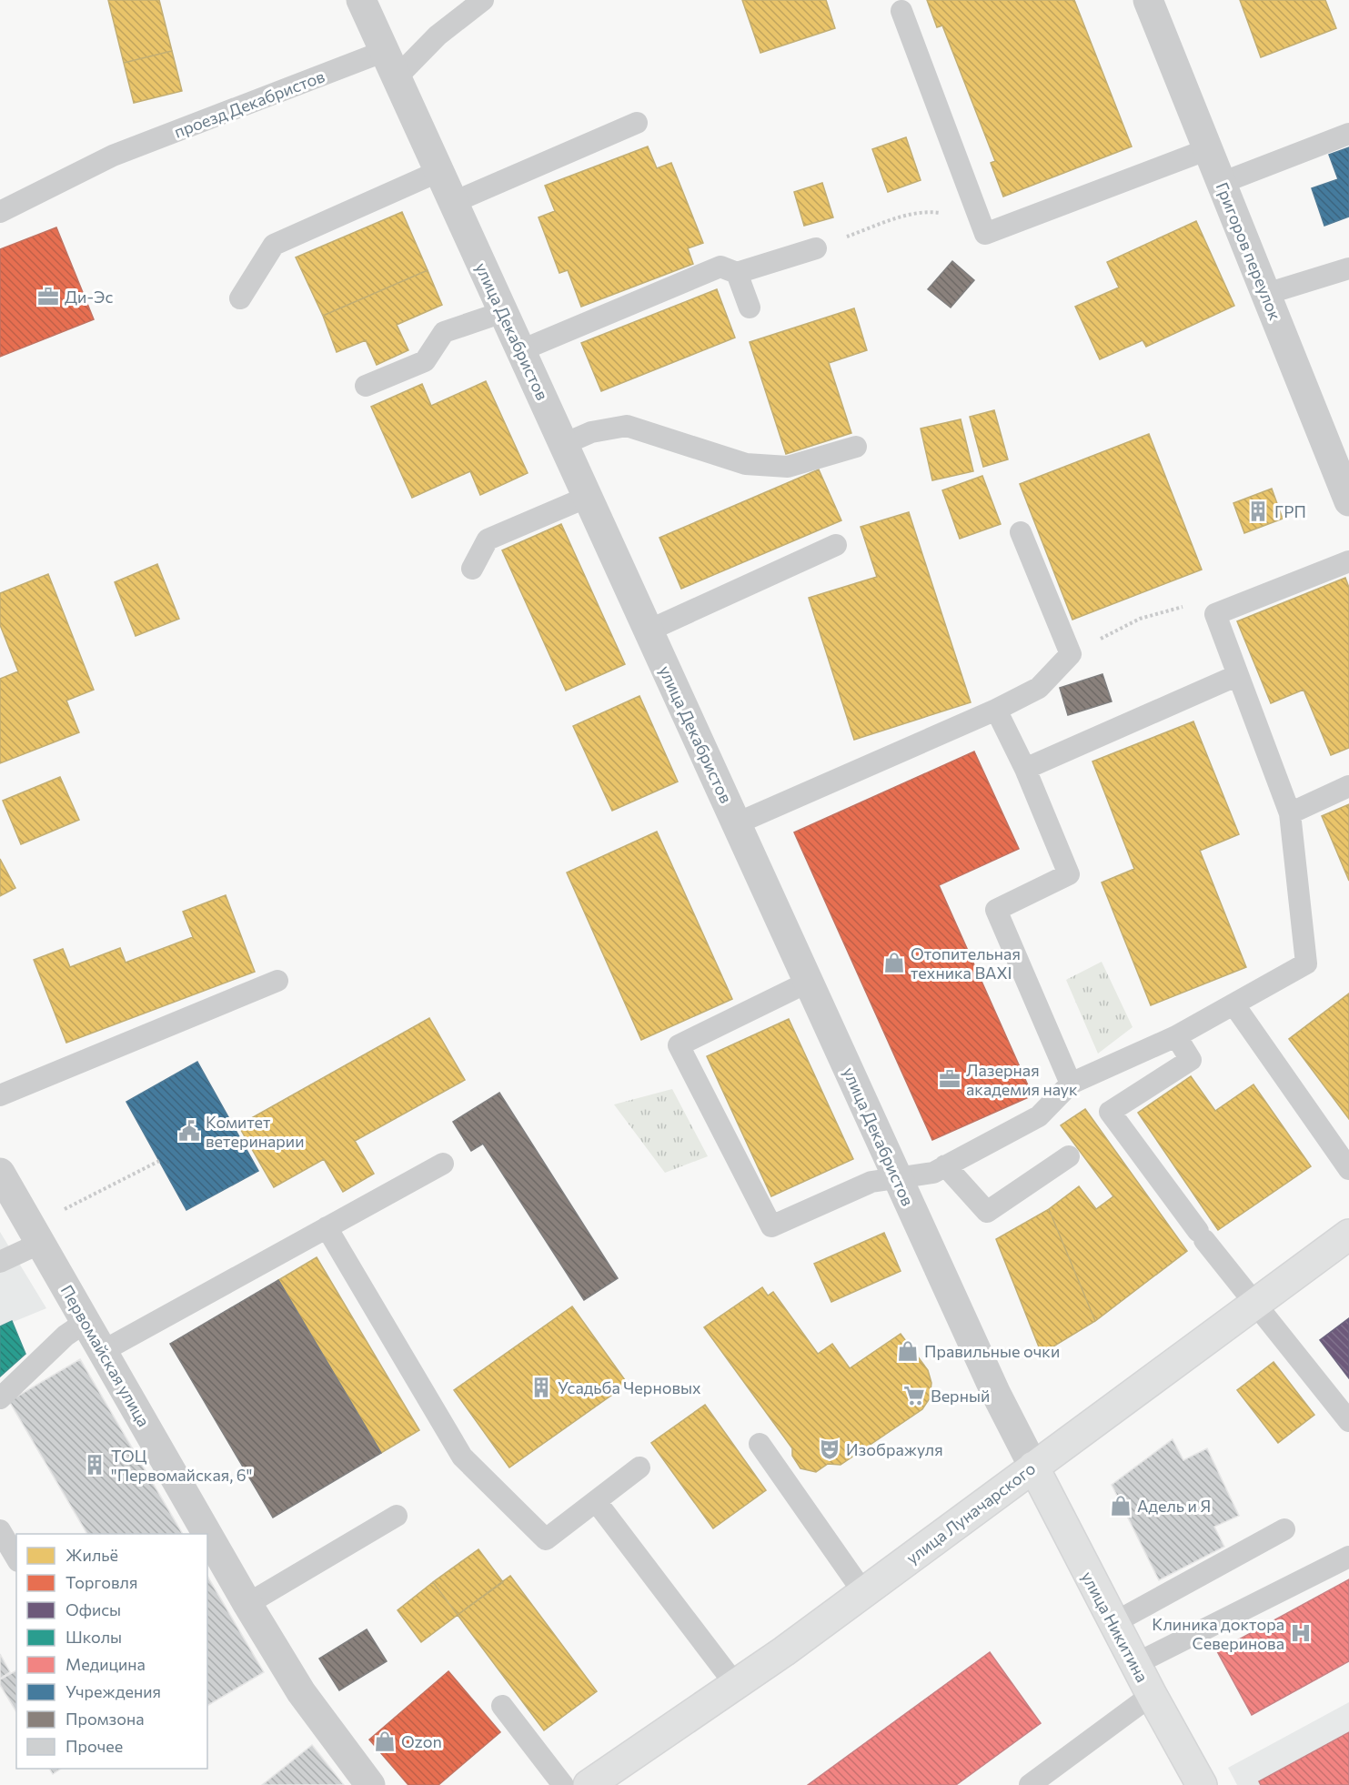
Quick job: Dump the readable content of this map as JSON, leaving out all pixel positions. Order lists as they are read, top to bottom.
{
  "streets": {
    "main road": ["улица Луначарского", "улица Никитина"],
    "street": ["Григоров переулок", "улица Декабристов", "Первомайская улица"],
    "lane": ["проезд Декабристов"]
  },
  "crossings": [
    ["проезд Декабристов", "улица Декабристов"],
    ["улица Декабристов", "улица Луначарского"],
    ["улица Декабристов", "улица Никитина"],
    ["улица Луначарского", "улица Никитина"]
  ],
  "places": {
    "office": ["Ди-Эс", "Лазерная академия наук"],
    "building": ["ГРП", "Усадьба Черновых", "ТОЦ \"Первомайская, 6\""],
    "shop": [
      "Отопительная техника BAXI",
      "Правильные очки",
      "Адель и Я",
      "Ozon"
    ],
    "public building": ["Комитет ветеринарии"],
    "supermarket": ["Верный"],
    "theatre": ["Изображуля"],
    "hospital": ["Клиника доктора Северинова"]
  },
  "legend": [
    "Жильё",
    "Торговля",
    "Офисы",
    "Школы",
    "Медицина",
    "Учреждения",
    "Промзона",
    "Прочее"
  ]
}
